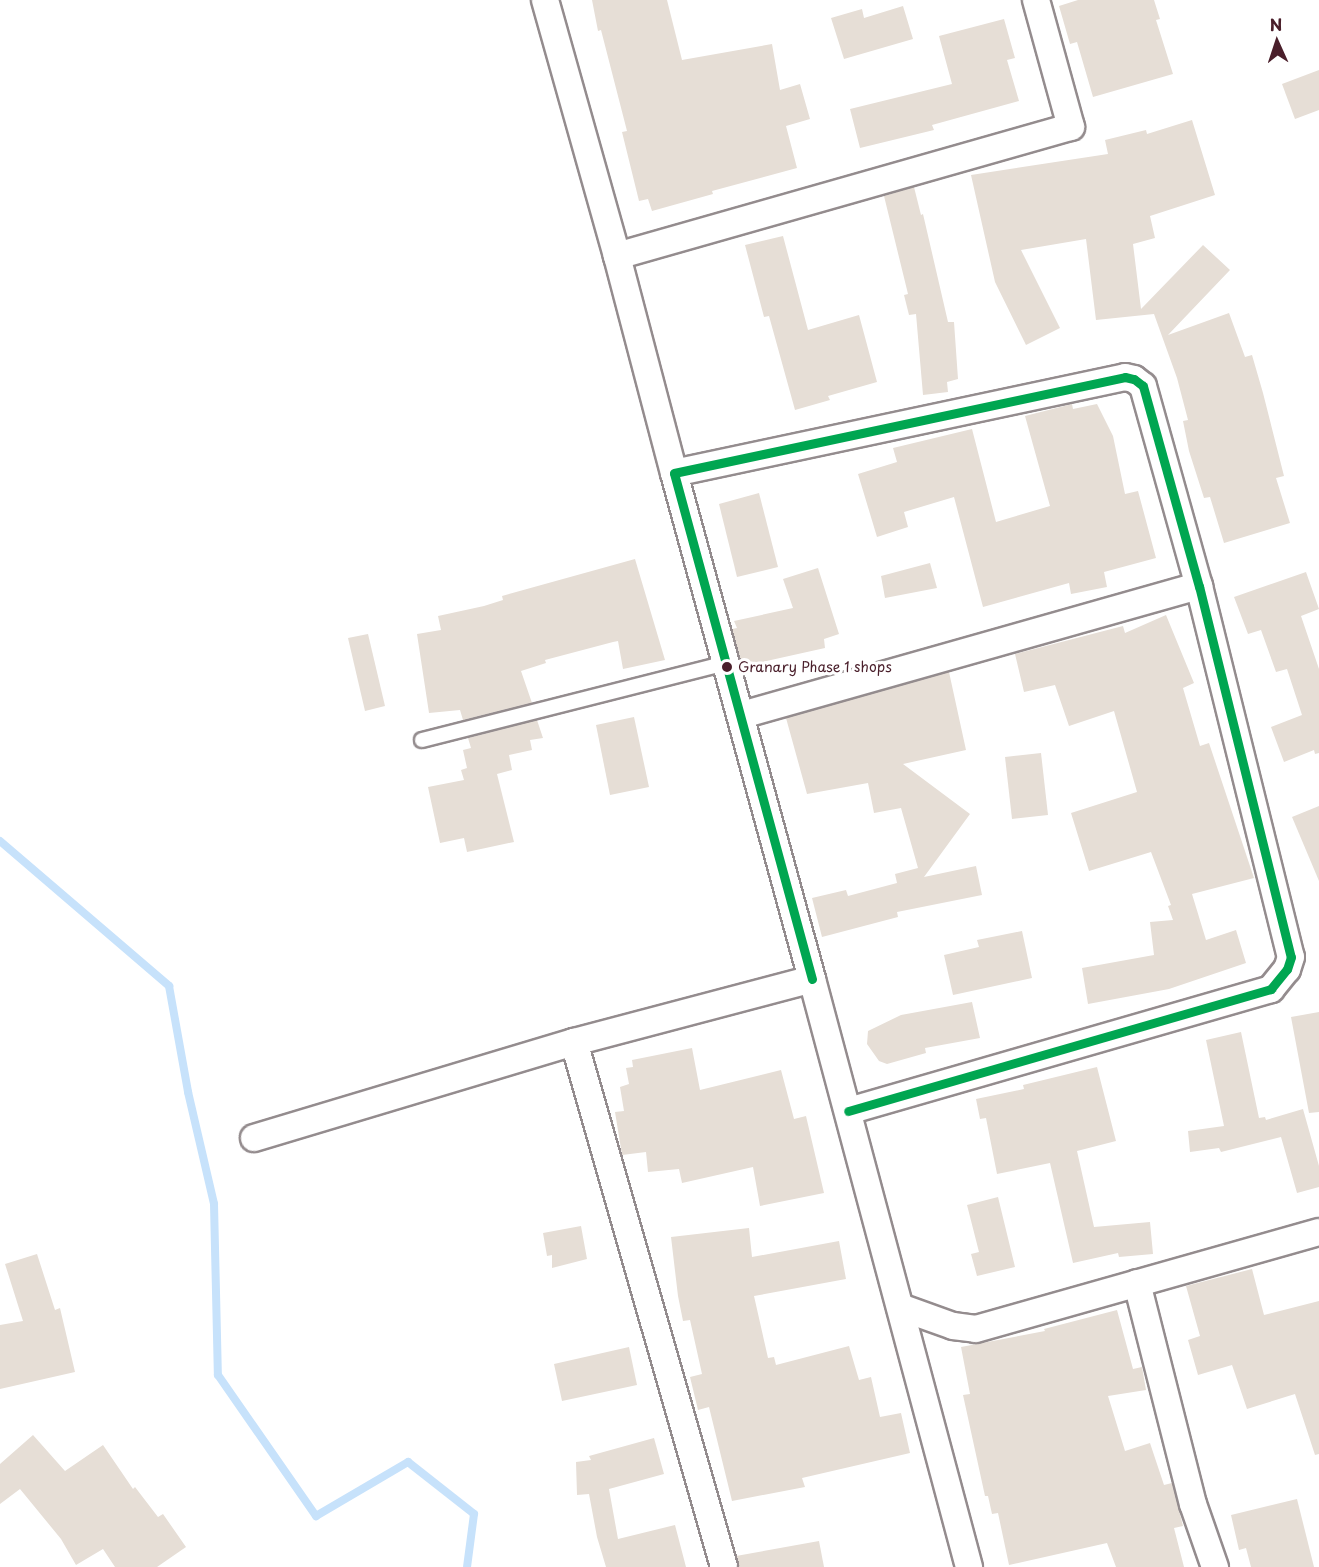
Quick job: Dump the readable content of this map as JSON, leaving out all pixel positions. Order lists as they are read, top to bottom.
{
  "places": ["Granary Phase 1 shops"],
  "north": "top"
}
